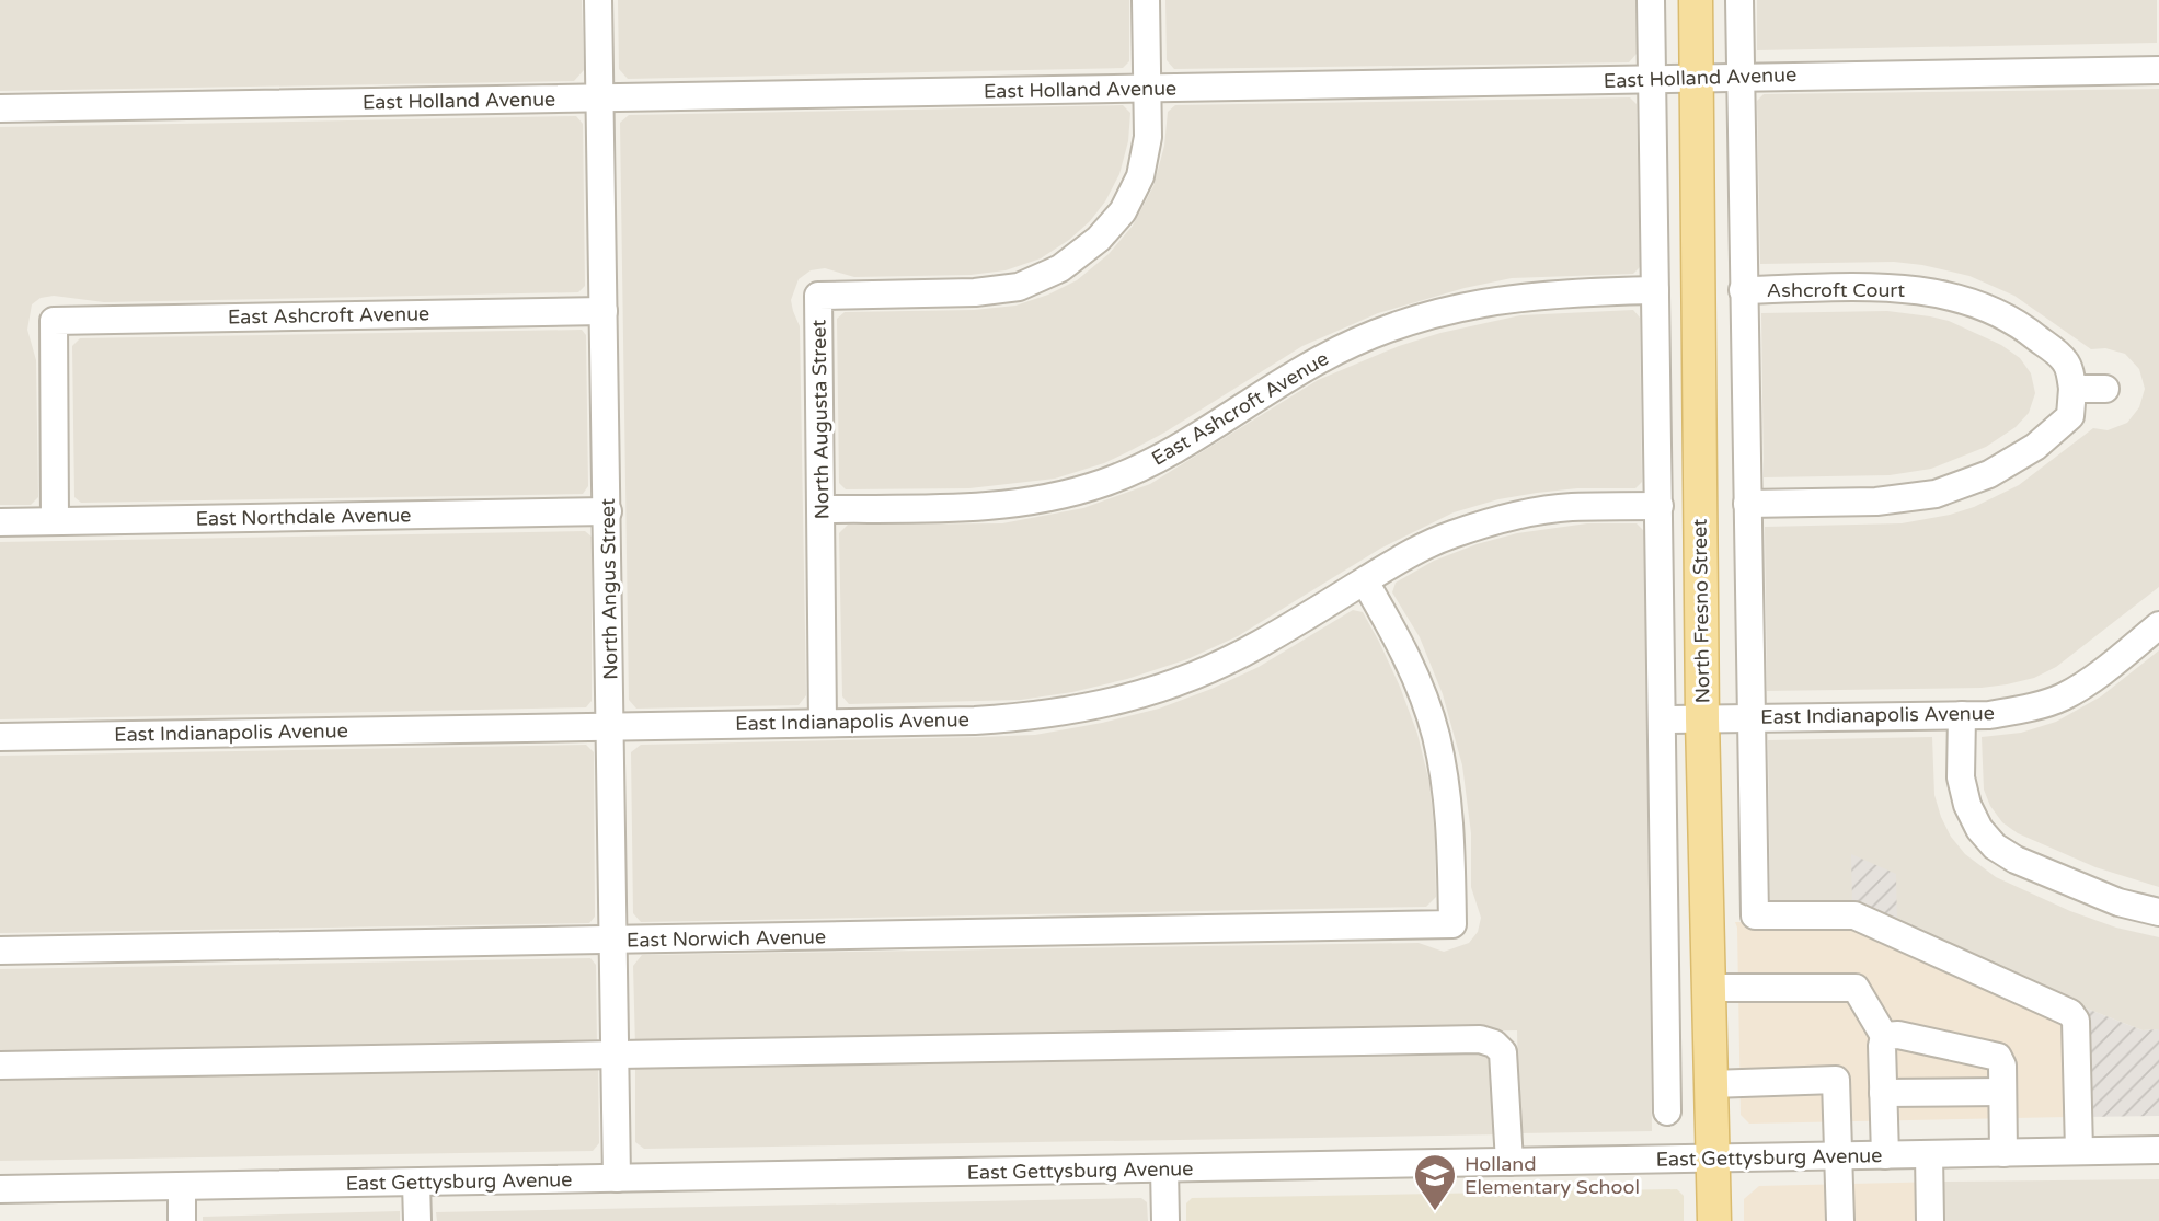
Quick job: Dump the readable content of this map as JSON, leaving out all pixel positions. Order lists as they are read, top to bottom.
{
  "streets": {
    "main road": ["North Fresno Street"],
    "street": [
      "East Holland Avenue",
      "Ashcroft Court",
      "East Ashcroft Avenue",
      "North Augusta Street",
      "East Northdale Avenue",
      "North Angus Street",
      "East Indianapolis Avenue",
      "East Norwich Avenue",
      "East Gettysburg Avenue"
    ]
  },
  "crossings": [
    ["East Holland Avenue", "North Augusta Street"],
    ["East Holland Avenue", "North Angus Street"],
    ["East Holland Avenue", "North Fresno Street"],
    ["East Ashcroft Avenue", "North Augusta Street"],
    ["East Ashcroft Avenue", "East Northdale Avenue"],
    ["East Ashcroft Avenue", "North Angus Street"],
    ["East Ashcroft Avenue", "North Fresno Street"],
    ["North Augusta Street", "East Indianapolis Avenue"],
    ["East Northdale Avenue", "North Angus Street"],
    ["North Angus Street", "East Indianapolis Avenue"],
    ["North Angus Street", "East Norwich Avenue"],
    ["North Angus Street", "East Gettysburg Avenue"],
    ["North Fresno Street", "East Indianapolis Avenue"],
    ["North Fresno Street", "East Gettysburg Avenue"],
    ["East Indianapolis Avenue", "East Norwich Avenue"]
  ],
  "places": {
    "school or university": ["Holland Elementary School"]
  }
}
